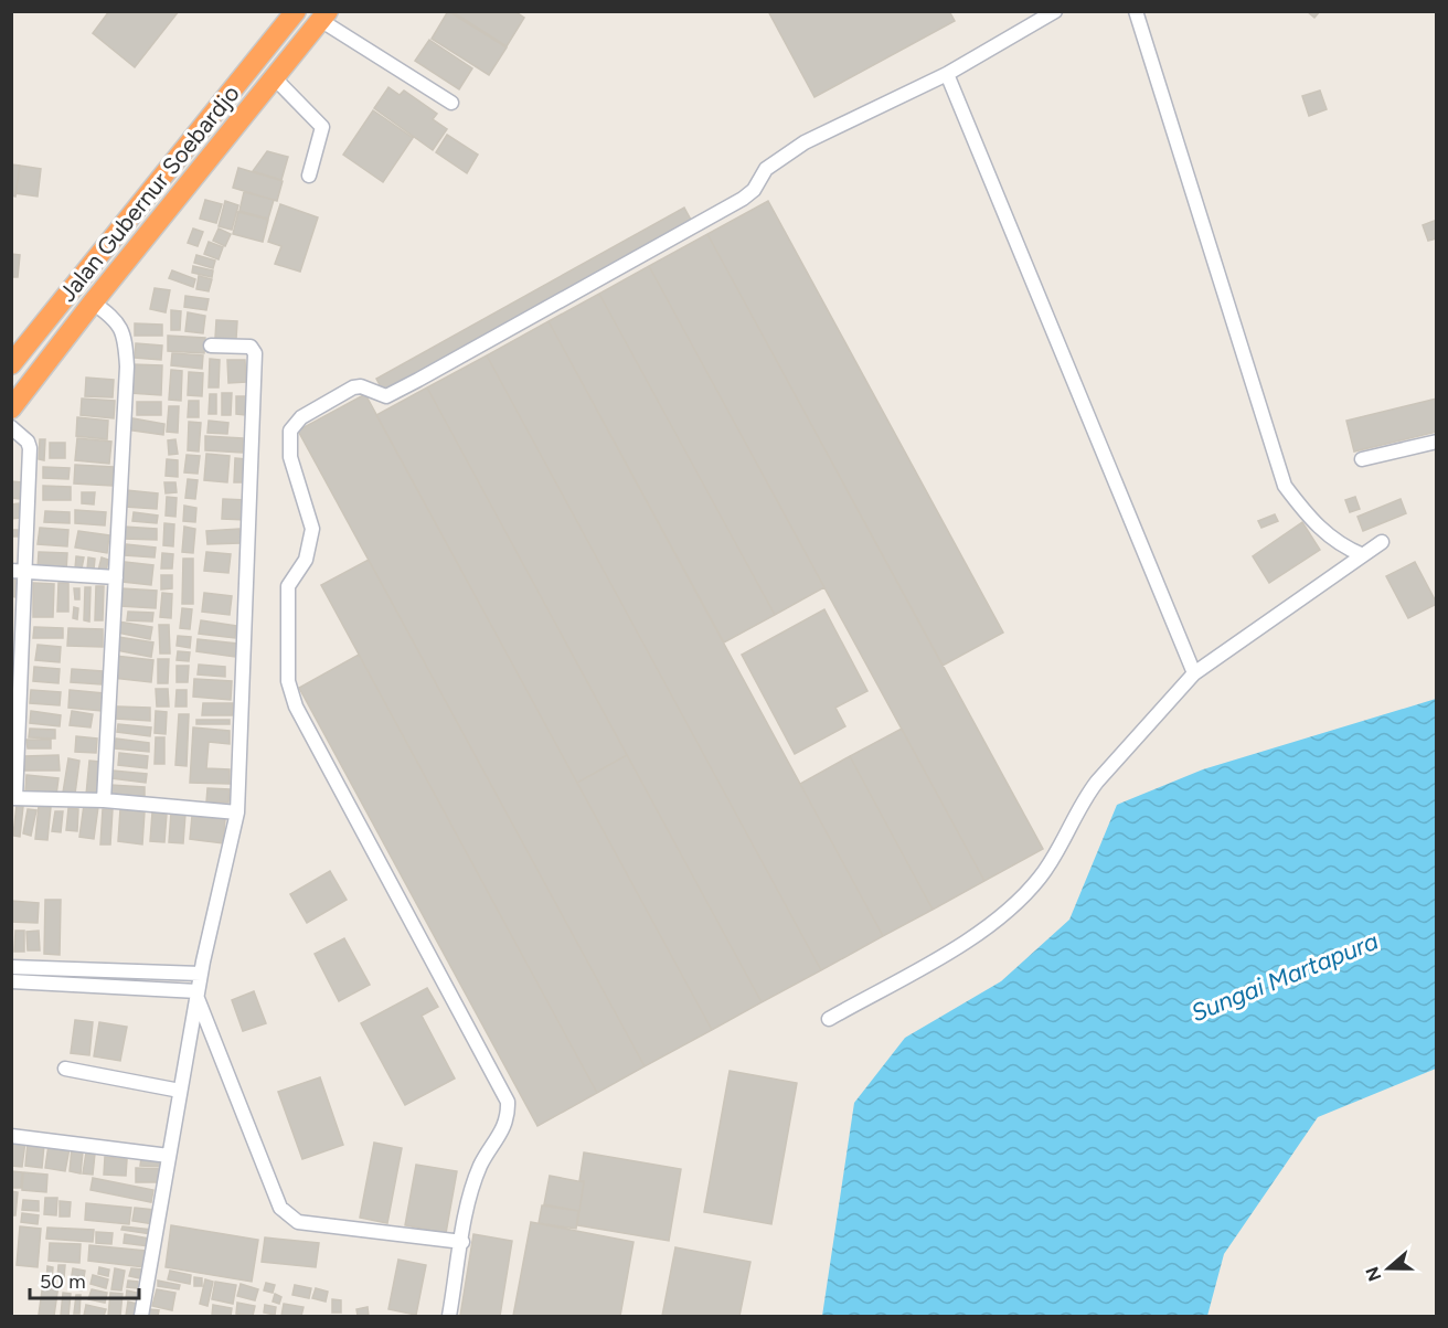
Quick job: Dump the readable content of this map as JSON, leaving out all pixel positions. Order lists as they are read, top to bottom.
{
  "streets": {
    "highway": ["Jalan Gubernur Soebardjo"]
  },
  "water": ["Sungai Martapura"],
  "scale_bar": "50 m",
  "north": "left"
}
